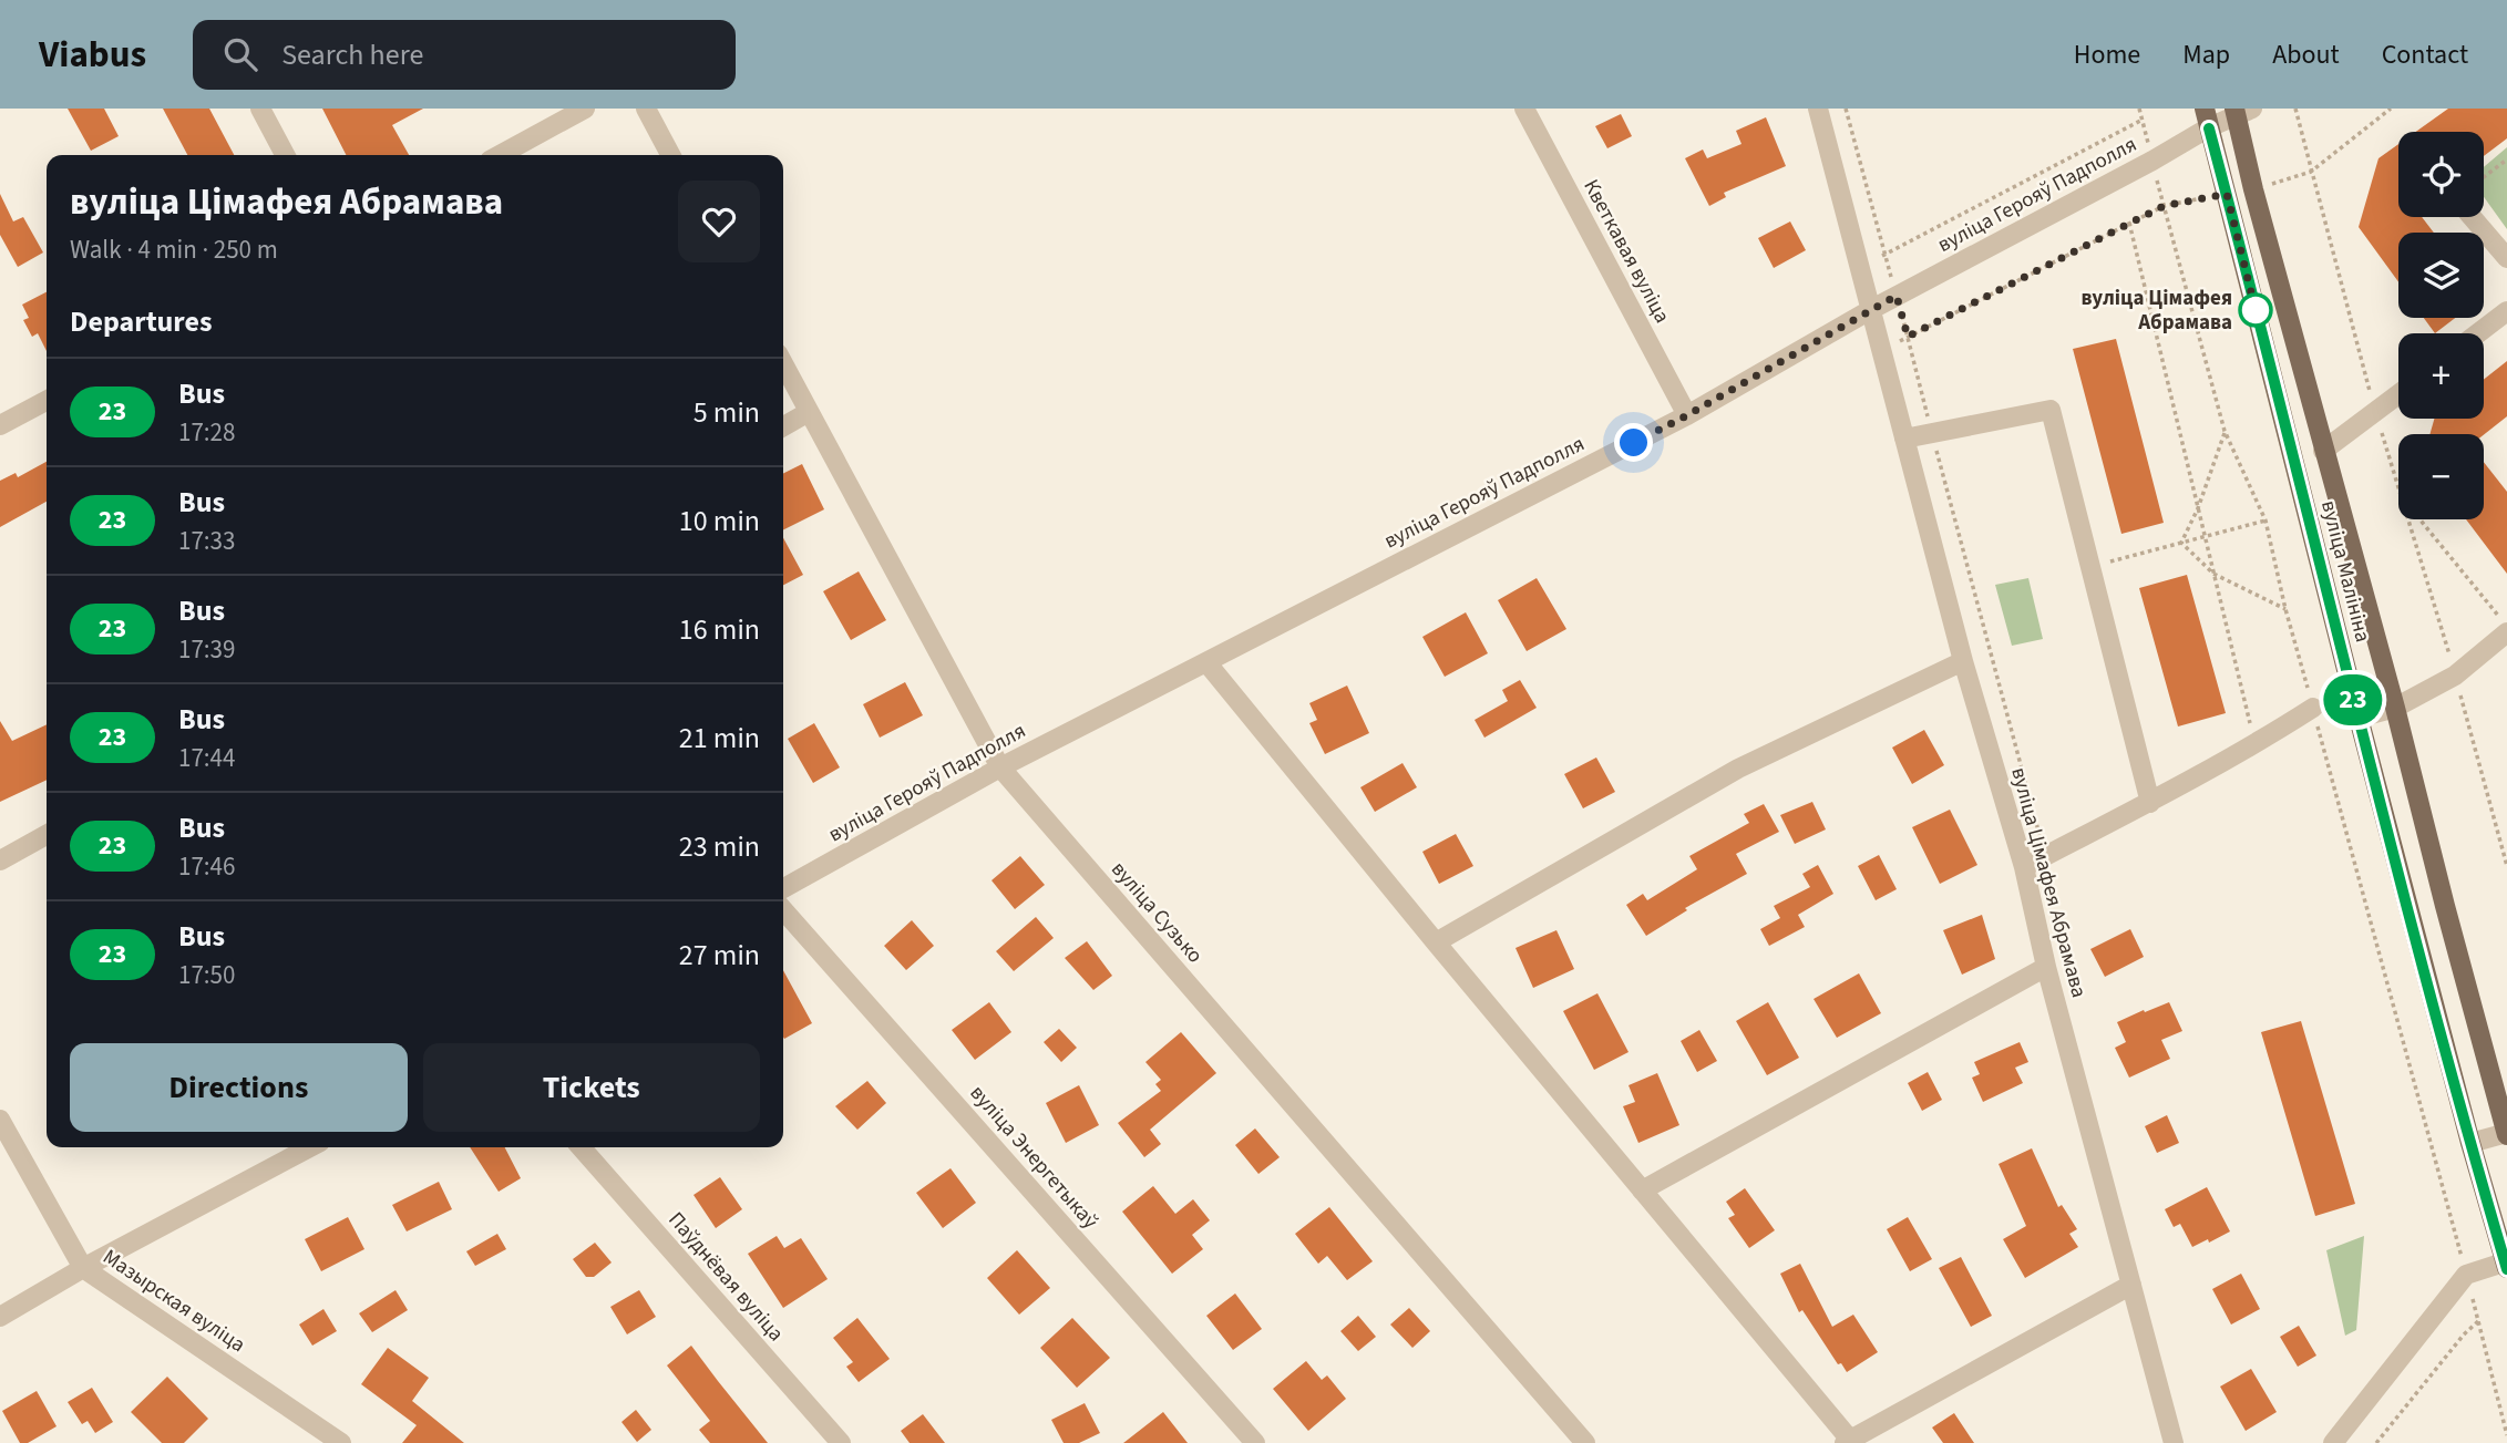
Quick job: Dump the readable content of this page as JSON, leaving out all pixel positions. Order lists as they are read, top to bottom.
{
  "streets": {
    "main road": ["вуліца Малініна"],
    "street": [
      "вуліца Герояў Падполля",
      "Кветкавая вуліца",
      "вуліца Цімафея Абрамава",
      "вуліца Сузько",
      "вуліца Энергетыкаў",
      "Паўднёвая вуліца",
      "Мазырская вуліца"
    ]
  },
  "crossings": [
    ["вуліца Герояў Падполля", "Кветкавая вуліца"],
    ["вуліца Герояў Падполля", "вуліца Малініна"],
    ["вуліца Герояў Падполля", "вуліца Цімафея Абрамава"],
    ["вуліца Герояў Падполля", "вуліца Сузько"]
  ],
  "places": ["вуліца Цімафея Абрамава"],
  "lines": ["bus line 23"],
  "page": {
    "header": "Viabus",
    "search": "Search here",
    "nav": [
      "Home",
      "Map",
      "About",
      "Contact"
    ],
    "on_map": "23",
    "map_buttons": ["+", "−"],
    "heading": [
      ["вуліца Цімафея Абрамава", "Walk · 4 min · 250 m"],
      "Departures"
    ],
    "list": [
      {
        "mark": "23",
        "name": "Bus",
        "note": "17:28",
        "value": "5 min"
      },
      {
        "mark": "23",
        "name": "Bus",
        "note": "17:33",
        "value": "10 min"
      },
      {
        "mark": "23",
        "name": "Bus",
        "note": "17:39",
        "value": "16 min"
      },
      {
        "mark": "23",
        "name": "Bus",
        "note": "17:44",
        "value": "21 min"
      },
      {
        "mark": "23",
        "name": "Bus",
        "note": "17:46",
        "value": "23 min"
      },
      {
        "mark": "23",
        "name": "Bus",
        "note": "17:50",
        "value": "27 min"
      }
    ],
    "buttons": ["Directions", "Tickets"]
  }
}
